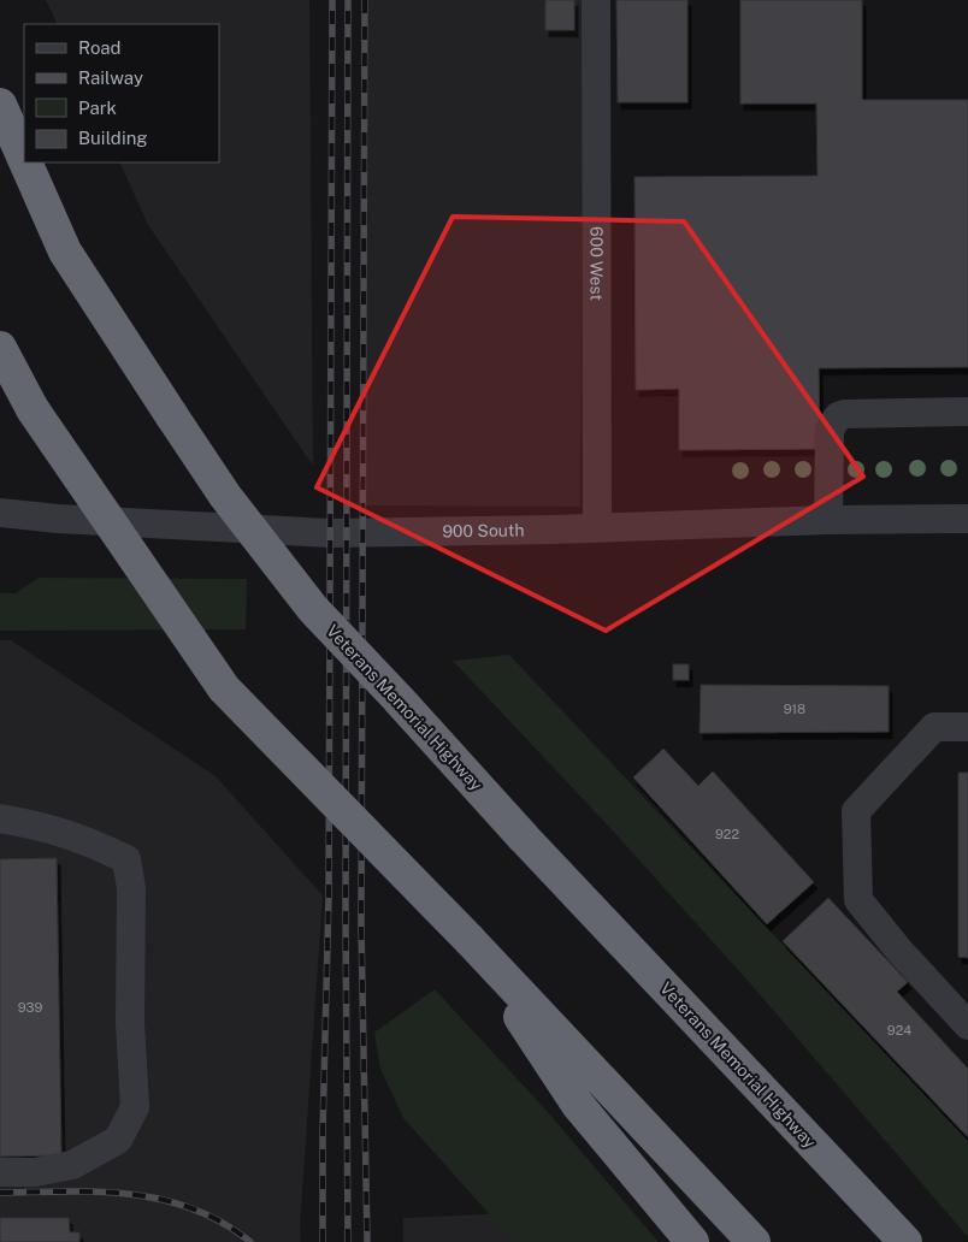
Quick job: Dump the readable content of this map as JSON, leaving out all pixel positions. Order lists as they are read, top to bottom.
{
  "streets": {
    "highway": ["Veterans Memorial Highway"],
    "street": ["600 West", "900 South"]
  },
  "crossings": [
    ["600 West", "900 South"]
  ],
  "house_numbers": [
    "918",
    "922",
    "939",
    "924"
  ],
  "legend": [
    "Road",
    "Railway",
    "Park",
    "Building"
  ]
}
